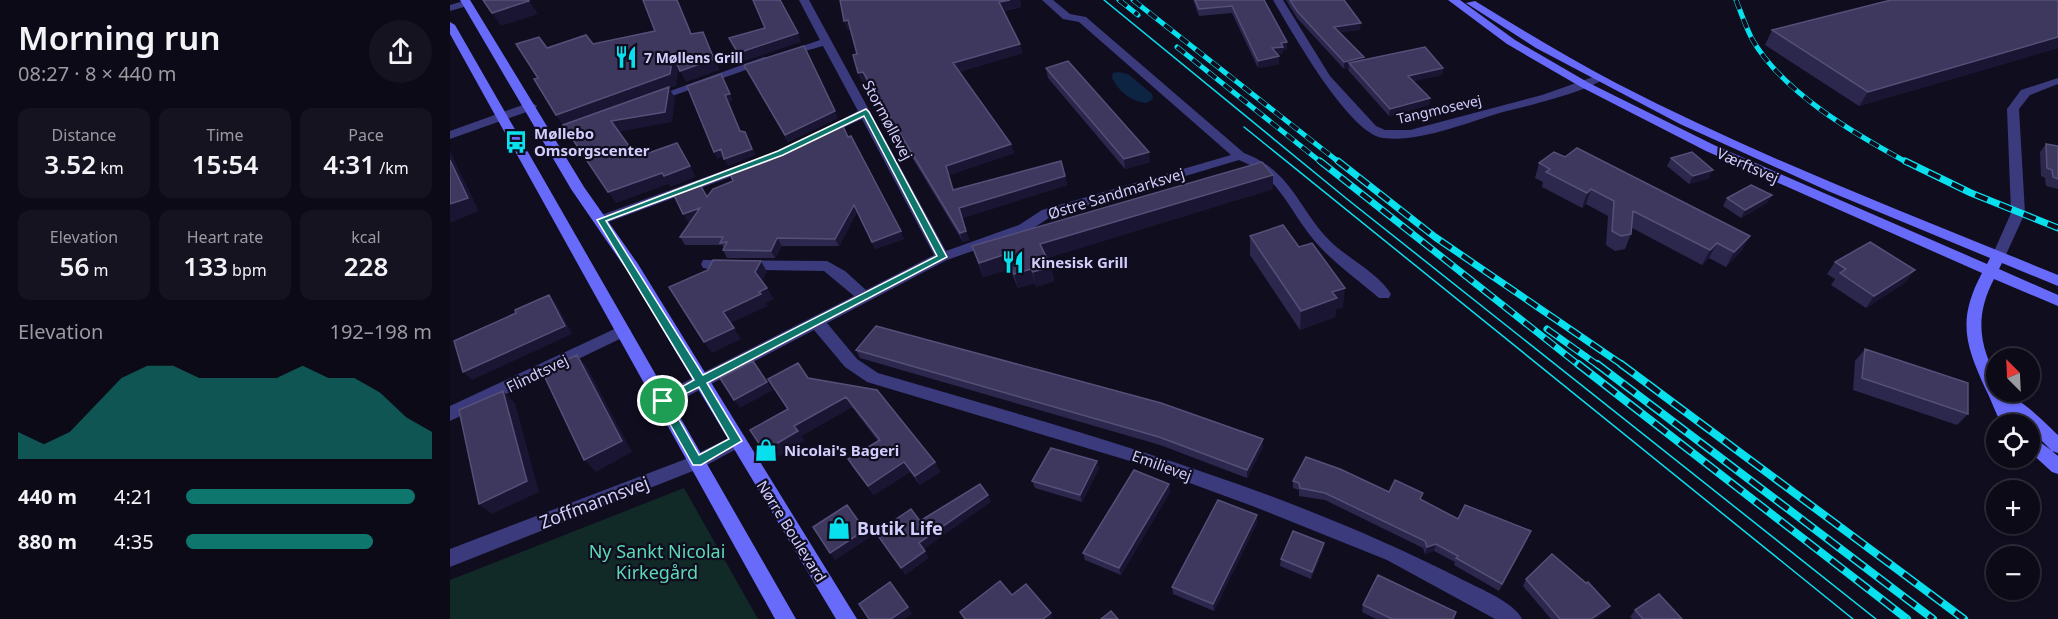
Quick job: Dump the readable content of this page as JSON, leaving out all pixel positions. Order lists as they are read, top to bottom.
{
  "streets": {
    "street": [
      "Tangmosevej",
      "Stormøllevej",
      "Værftsvej",
      "Østre Sandmarksvej",
      "Flindtsvej",
      "Emilievej",
      "Zoffmannsvej",
      "Nørre Boulevard"
    ]
  },
  "crossings": [
    ["Tangmosevej", "Værftsvej"],
    ["Stormøllevej", "Østre Sandmarksvej"],
    ["Østre Sandmarksvej", "Emilievej"],
    ["Østre Sandmarksvej", "Nørre Boulevard"],
    ["Zoffmannsvej", "Nørre Boulevard"]
  ],
  "parks": ["Ny Sankt Nicolai Kirkegård"],
  "places": {
    "restaurant": ["7 Møllens Grill", "Kinesisk Grill"],
    "bus stop": ["Møllebo Omsorgscenter"],
    "shop": ["Nicolai's Bageri", "Butik Life"]
  },
  "north": "top left",
  "page": {
    "heading": ["Morning run", "08:27 · 8 × 440 m"],
    "stats": [
      ["Distance", "3.52 km"],
      ["Time", "15:54"],
      ["Pace", "4:31 /km"],
      ["Elevation", "56 m"],
      ["Heart rate", "133 bpm"],
      ["kcal", "228"]
    ],
    "chart": ["Elevation", "192–198 m"],
    "map_buttons": ["+", "−"],
    "list": [
      {
        "name": "440 m",
        "note": "4:21"
      },
      {
        "name": "880 m",
        "note": "4:35"
      }
    ]
  }
}
